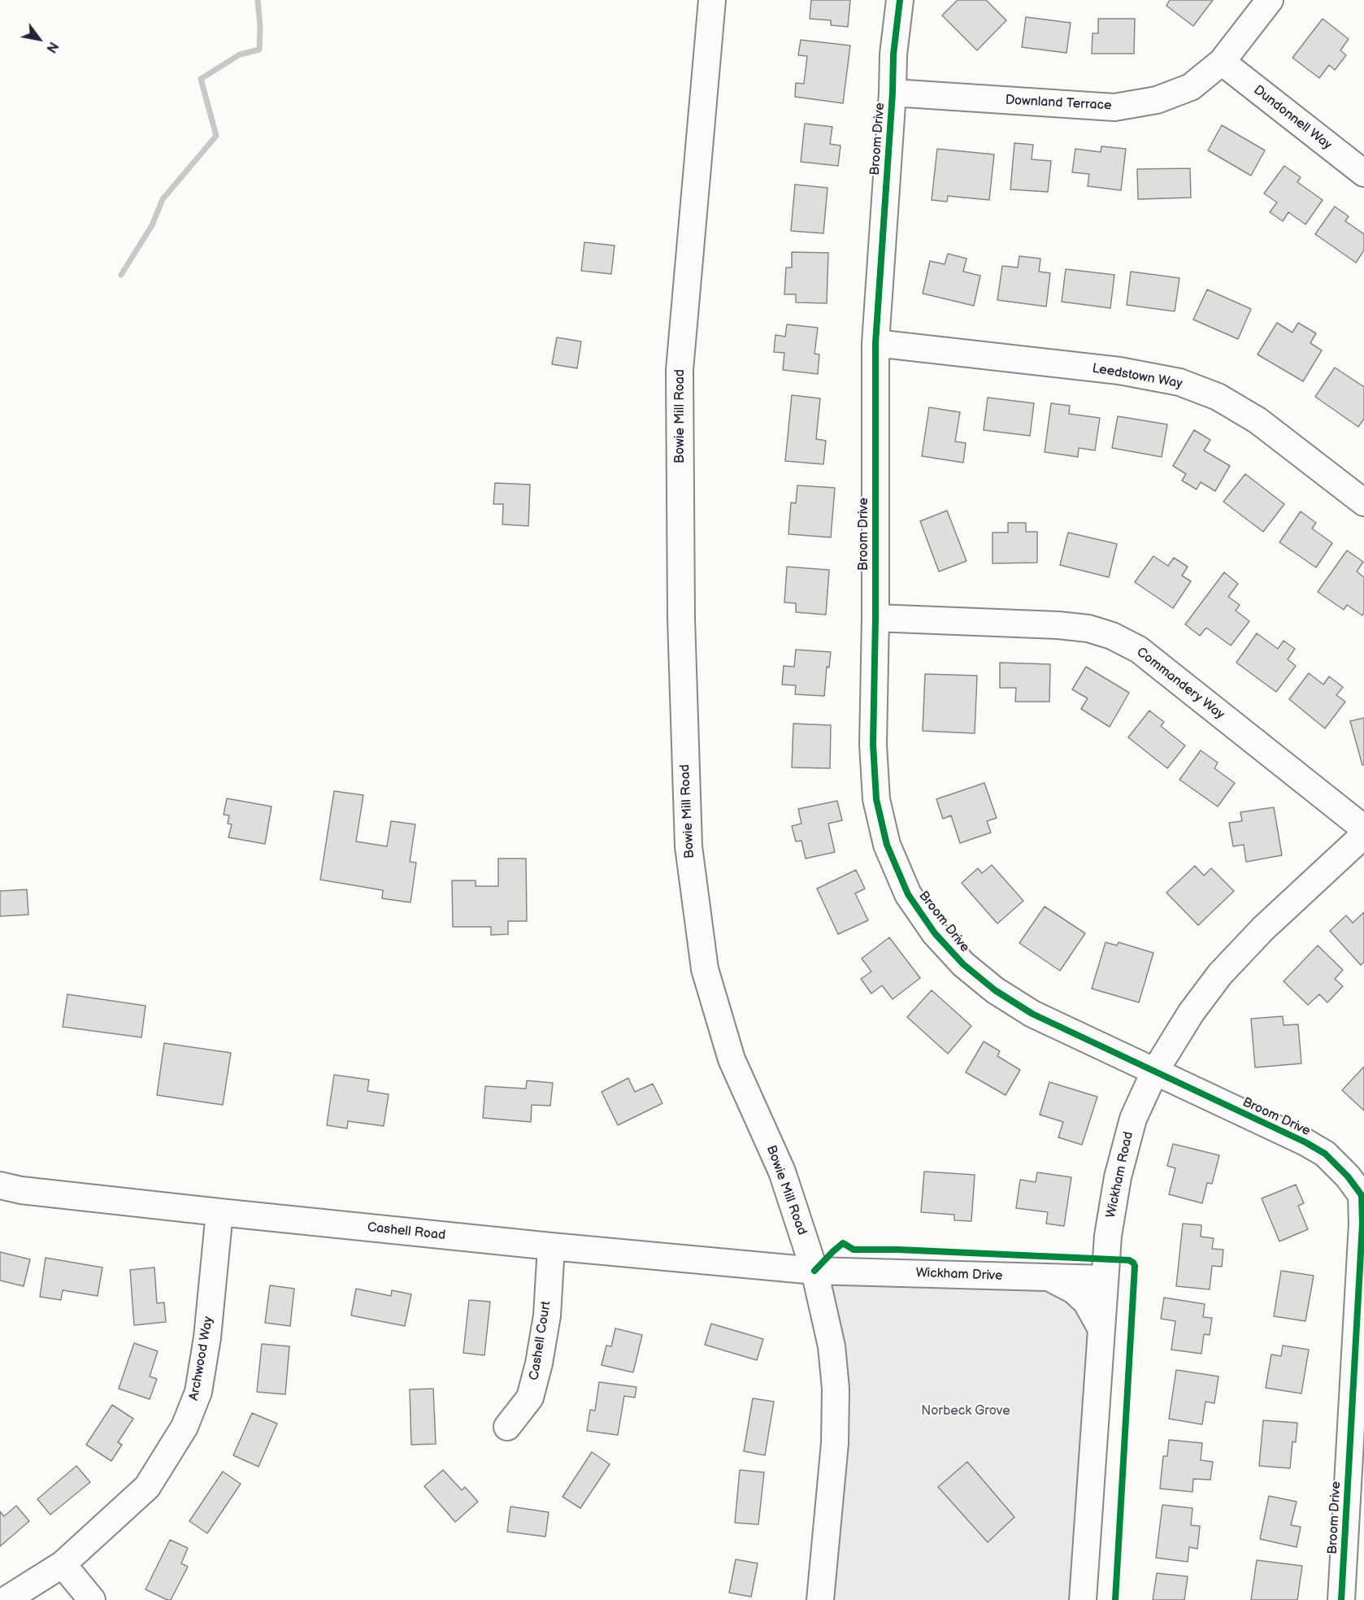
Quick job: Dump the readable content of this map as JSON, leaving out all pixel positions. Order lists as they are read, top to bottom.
{
  "streets": {
    "street": [
      "Downland Terrace",
      "Dundonnell Way",
      "Broom Drive",
      "Leedstown Way",
      "Bowie Mill Road",
      "Commandery Way",
      "Wickham Road",
      "Cashell Road",
      "Wickham Drive",
      "Cashell Court",
      "Archwood Way"
    ]
  },
  "crossings": [
    ["Downland Terrace", "Dundonnell Way"],
    ["Downland Terrace", "Broom Drive"],
    ["Broom Drive", "Leedstown Way"],
    ["Broom Drive", "Commandery Way"],
    ["Broom Drive", "Wickham Road"],
    ["Bowie Mill Road", "Cashell Road"],
    ["Bowie Mill Road", "Wickham Drive"],
    ["Wickham Road", "Wickham Drive"],
    ["Cashell Road", "Wickham Drive"],
    ["Cashell Road", "Cashell Court"],
    ["Cashell Road", "Archwood Way"]
  ],
  "parks": ["Norbeck Grove"],
  "north": "bottom right"
}
